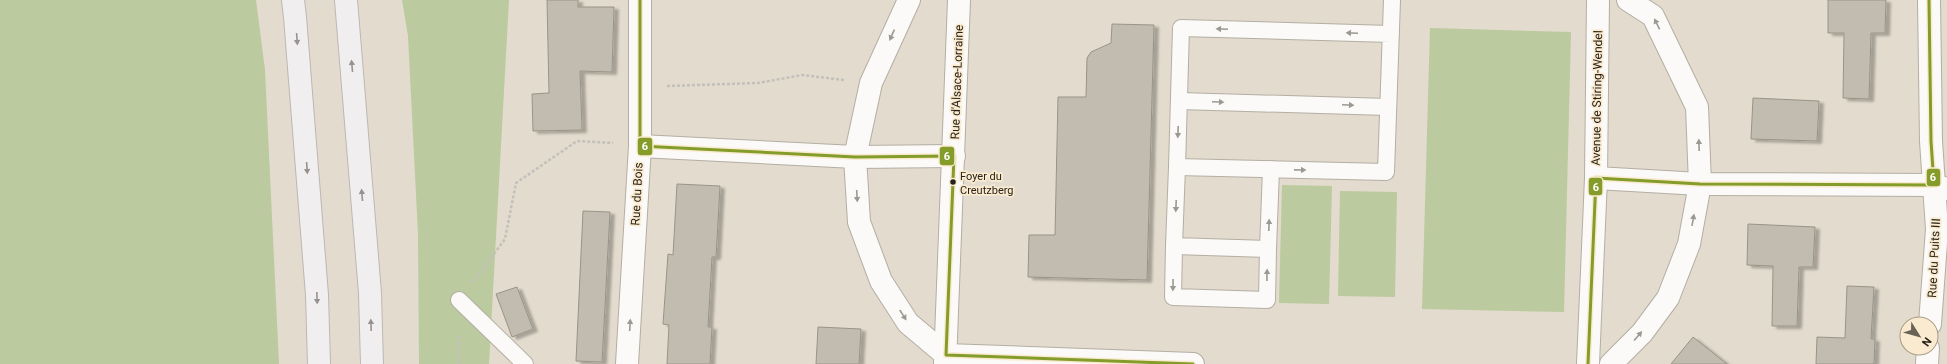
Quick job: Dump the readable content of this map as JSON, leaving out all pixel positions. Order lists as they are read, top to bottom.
{
  "streets": {
    "street": [
      "Rue d'Alsace-Lorraine",
      "Avenue de Stiring-Wendel",
      "Rue du Bois",
      "Rue du Puits III"
    ]
  },
  "one_way": ["Rue du Bois"],
  "places": ["Foyer du Creutzberg"],
  "lines": ["transit line 6"],
  "north": "bottom right"
}
